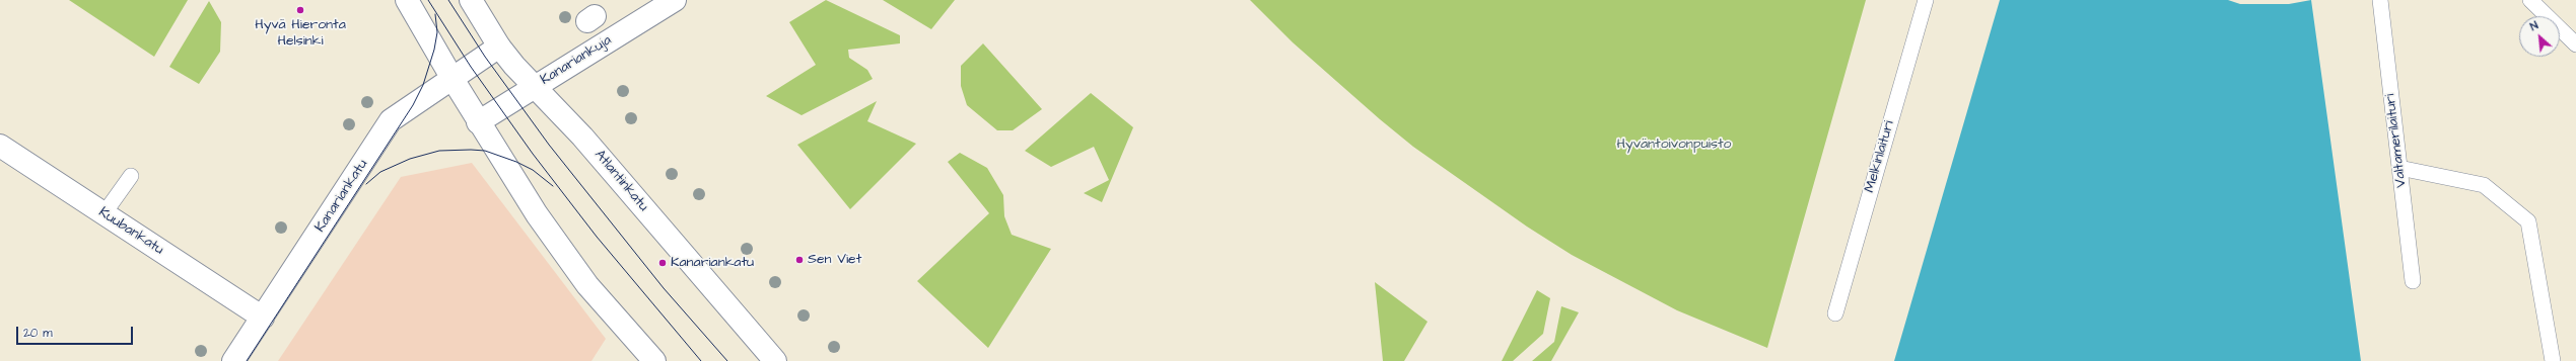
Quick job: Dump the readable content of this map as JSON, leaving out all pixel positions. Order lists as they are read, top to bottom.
{
  "streets": {
    "street": [
      "Kanariankuja",
      "Atlantinkatu",
      "Kanariankatu",
      "Kuubankatu"
    ],
    "lane": ["Valtamerilaituri", "Melkinlaituri"]
  },
  "crossings": [
    ["Kanariankuja", "Atlantinkatu"],
    ["Atlantinkatu", "Kanariankatu"],
    ["Kanariankatu", "Kuubankatu"]
  ],
  "parks": ["Hyväntoivonpuisto"],
  "places": ["Hyvä Hieronta Helsinki", "Sen Viet", "Kanariankatu"],
  "scale_bar": "20 m",
  "north": "top left"
}
